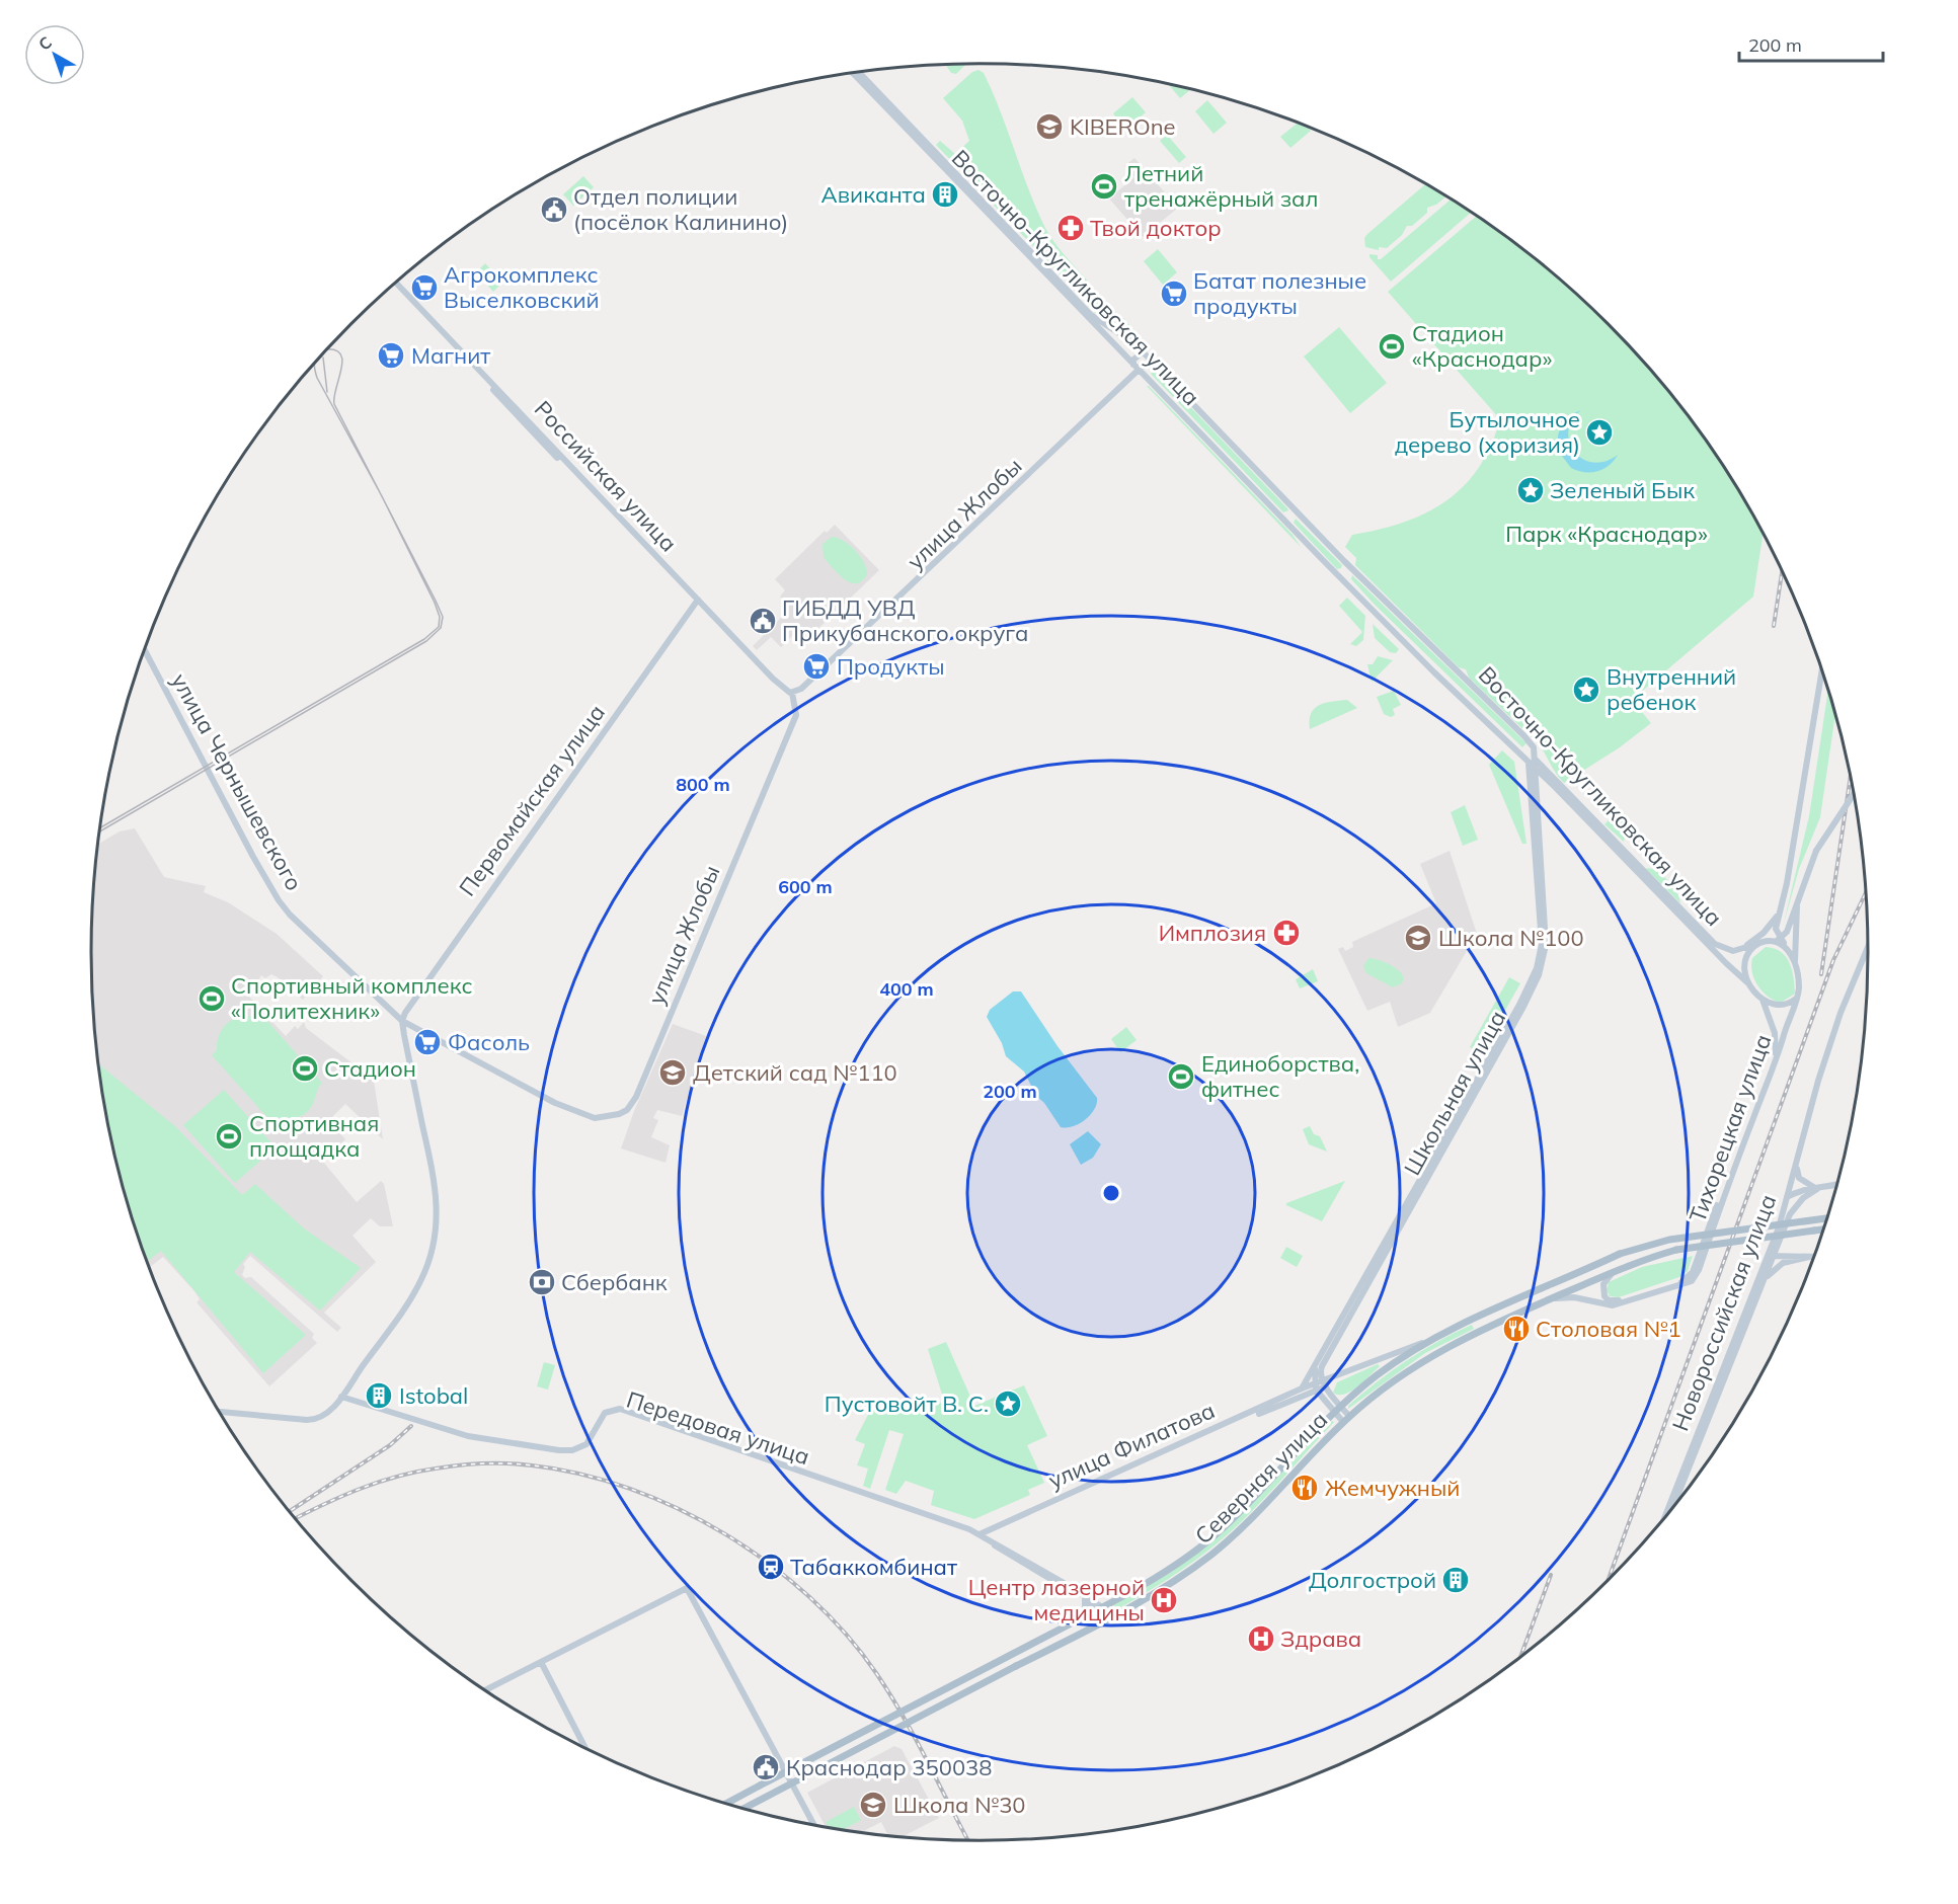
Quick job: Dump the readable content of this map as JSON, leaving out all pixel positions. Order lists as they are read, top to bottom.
{
  "streets": {
    "main road": [
      "Восточно-Кругликовская улица",
      "Российская улица",
      "улица Жлобы",
      "улица Чернышевского",
      "Первомайская улица",
      "Школьная улица",
      "Тихорецкая улица",
      "Новороссийская улица",
      "Передовая улица",
      "улица Филатова",
      "Северная улица"
    ]
  },
  "crossings": [
    ["Восточно-Кругликовская улица", "улица Жлобы"],
    ["Восточно-Кругликовская улица", "Школьная улица"],
    ["Восточно-Кругликовская улица", "Тихорецкая улица"],
    ["Российская улица", "улица Жлобы"],
    ["Российская улица", "Первомайская улица"],
    ["улица Жлобы", "улица Чернышевского"],
    ["улица Чернышевского", "Первомайская улица"],
    ["Школьная улица", "улица Филатова"],
    ["Тихорецкая улица", "Северная улица"],
    ["Передовая улица", "улица Филатова"],
    ["Передовая улица", "Северная улица"]
  ],
  "parks": ["Парк «Краснодар»"],
  "places": {
    "school or university": [
      "KIBEROne",
      "Школа №100",
      "Детский сад №110",
      "Школа №30"
    ],
    "sports": [
      "Летний тренажёрный зал",
      "Стадион «Краснодар»",
      "Спортивный комплекс «Политехник»",
      "Стадион",
      "Единоборства, фитнес",
      "Спортивная площадка"
    ],
    "building": ["Авиканта", "Istobal", "Долгострой"],
    "public building": ["Отдел полиции (посёлок Калинино)", "ГИБДД УВД Прикубанского округа", "Краснодар 350038"],
    "pharmacy": ["Твой доктор", "Имплозия"],
    "supermarket": [
      "Агрокомплекс Выселковский",
      "Батат полезные продукты",
      "Магнит",
      "Продукты",
      "Фасоль"
    ],
    "place": [
      "Бутылочное дерево (хоризия)",
      "Зеленый Бык",
      "Внутренний ребенок",
      "Пустовойт В. С."
    ],
    "bank": ["Сбербанк"],
    "restaurant": ["Столовая №1", "Жемчужный"],
    "station": ["Табаккомбинат"],
    "hospital": ["Центр лазерной медицины", "Здрава"]
  },
  "scale_bar": "200 m",
  "north": "top left",
  "rings": [
    "800 m",
    "600 m",
    "400 m",
    "200 m"
  ]
}
